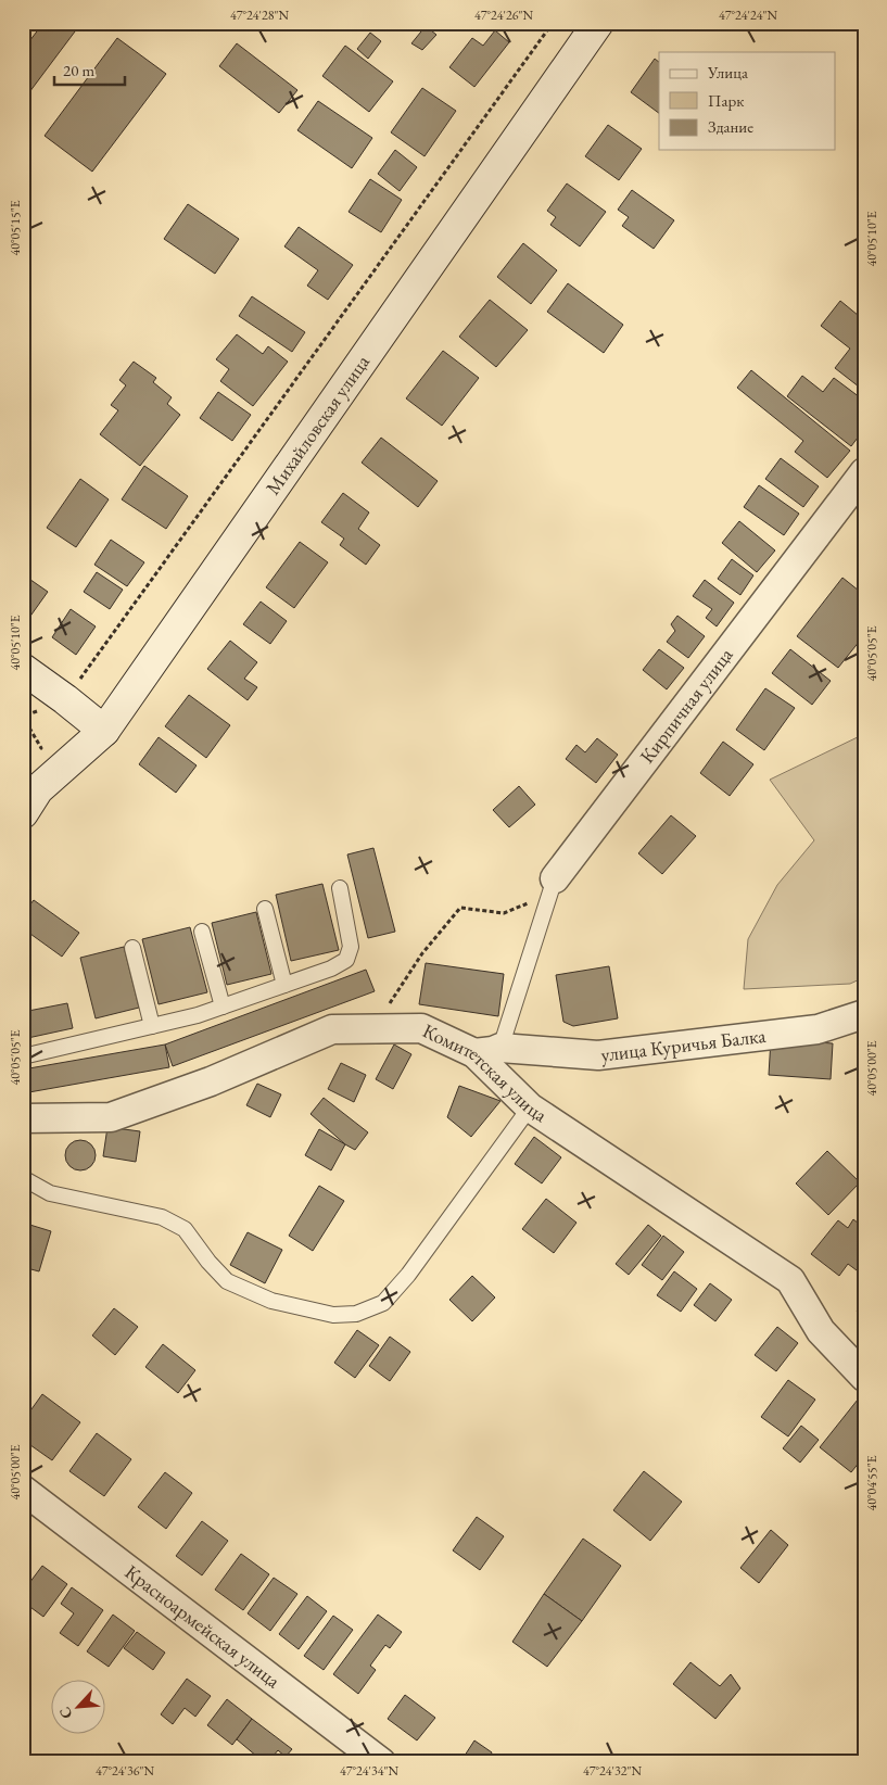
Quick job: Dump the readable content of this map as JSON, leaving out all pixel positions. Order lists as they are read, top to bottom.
{
  "streets": {
    "main road": ["Михайловская улица"],
    "street": [
      "Кирпичная улица",
      "улица Куричья Балка",
      "Комитетская улица",
      "Красноармейская улица"
    ]
  },
  "crossings": [
    ["Кирпичная улица", "улица Куричья Балка"],
    ["Кирпичная улица", "Комитетская улица"],
    ["улица Куричья Балка", "Комитетская улица"]
  ],
  "legend": ["Улица", "Парк", "Здание"],
  "scale_bar": "20 m",
  "north": "bottom left",
  "coordinates": [
    "47°24'28\"N",
    "47°24'26\"N",
    "47°24'24\"N",
    "40°05'15\"E",
    "40°05'10\"E",
    "40°05'05\"E",
    "40°05'00\"E",
    "40°04'55\"E",
    "47°24'36\"N",
    "47°24'34\"N",
    "47°24'32\"N"
  ]
}
